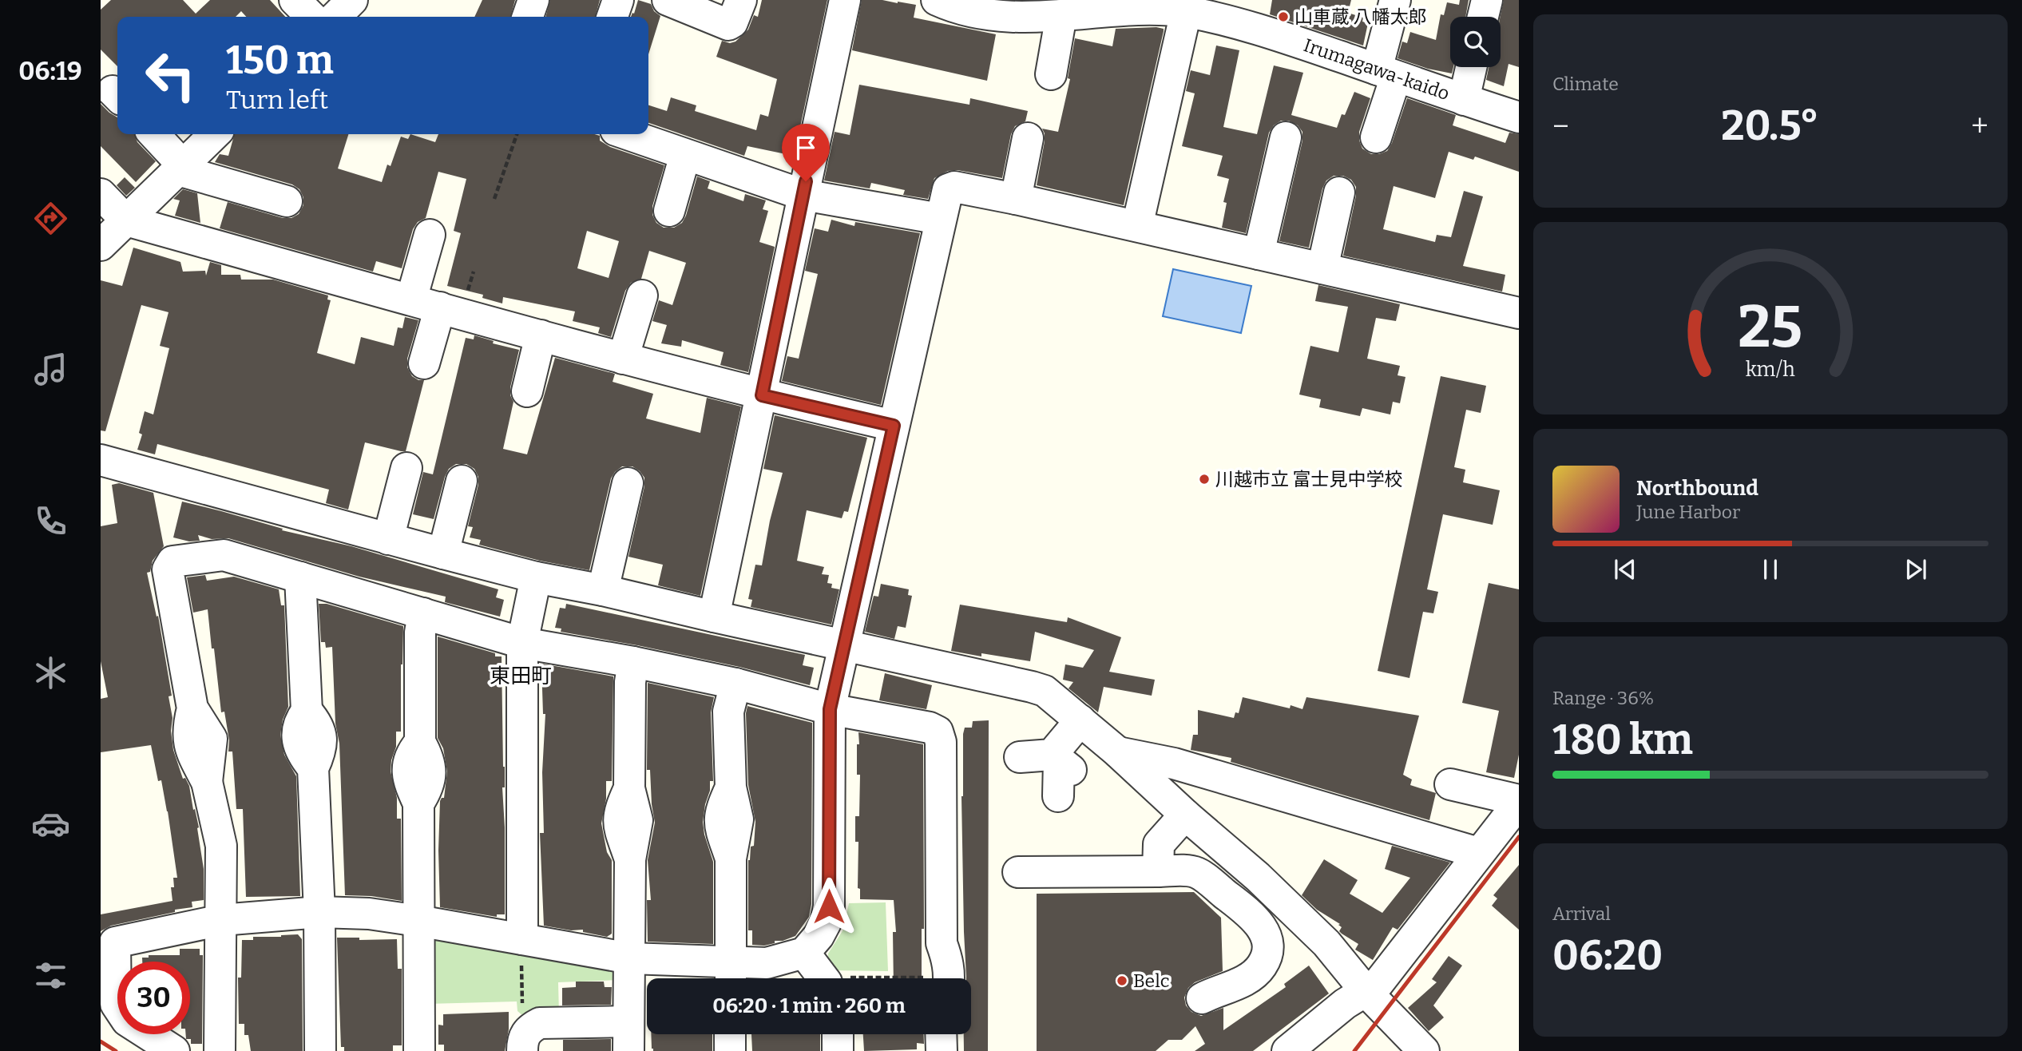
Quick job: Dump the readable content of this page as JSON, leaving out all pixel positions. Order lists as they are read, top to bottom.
{
  "streets": {
    "street": ["Irumagawa-kaido"]
  },
  "districts": ["東田町"],
  "places": ["山車蔵 八幡太郎", "川越市立 富士見中学校", "Belc"],
  "page": {
    "tabs": "06:19",
    "tile": [
      "Climate",
      ["Range · 36%", "180 km"],
      ["Arrival", "06:20"]
    ],
    "turn": ["150 m", "Turn left"],
    "heat": ["−", "20.5°", "+"],
    "song": ["Northbound", "June Harbor"],
    "limit": "30",
    "trip": "06:20 · 1 min · 260 m",
    "gauge": ["25", "km/h"]
  }
}
